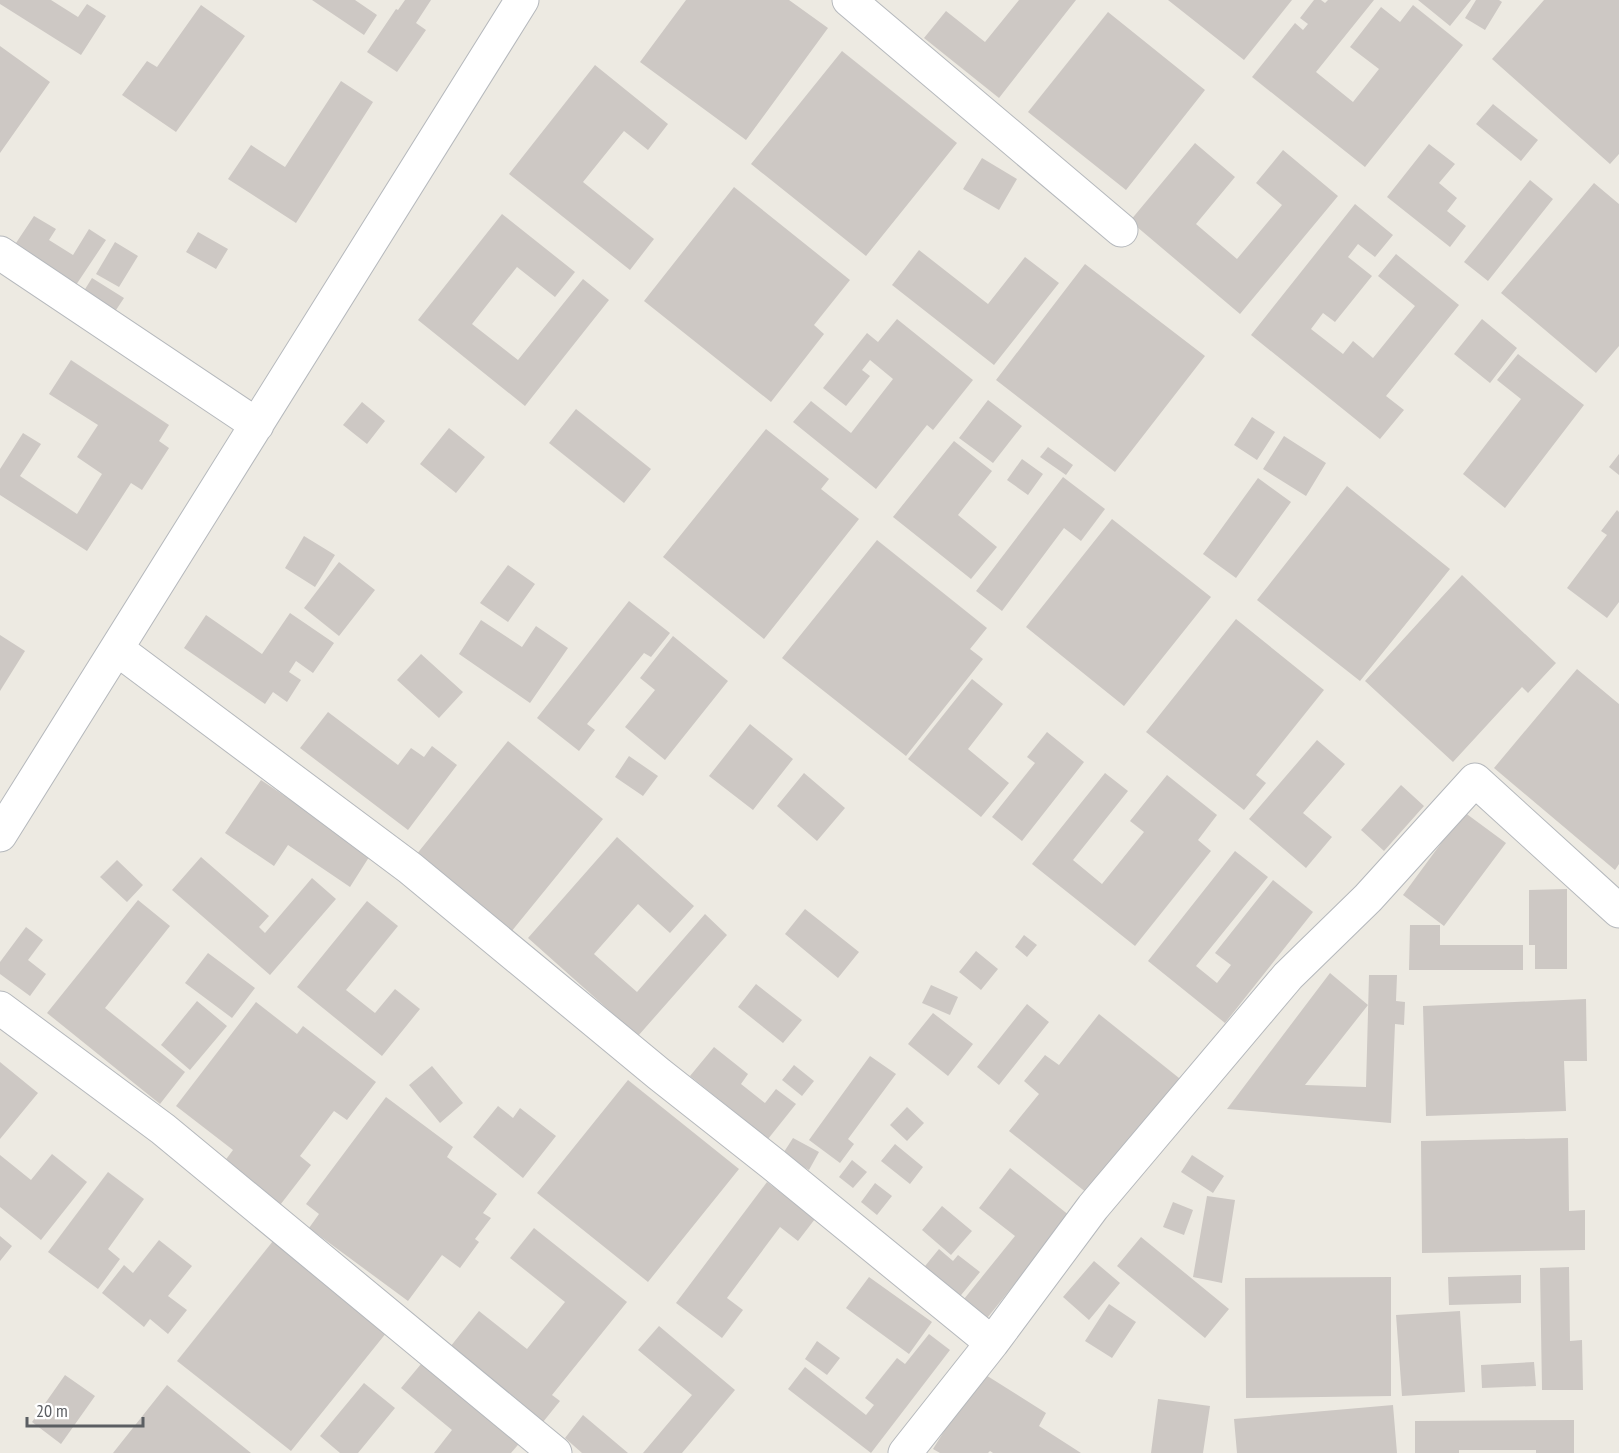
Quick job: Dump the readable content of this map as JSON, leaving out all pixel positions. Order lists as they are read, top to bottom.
{
  "scale_bar": "20 m"
}
